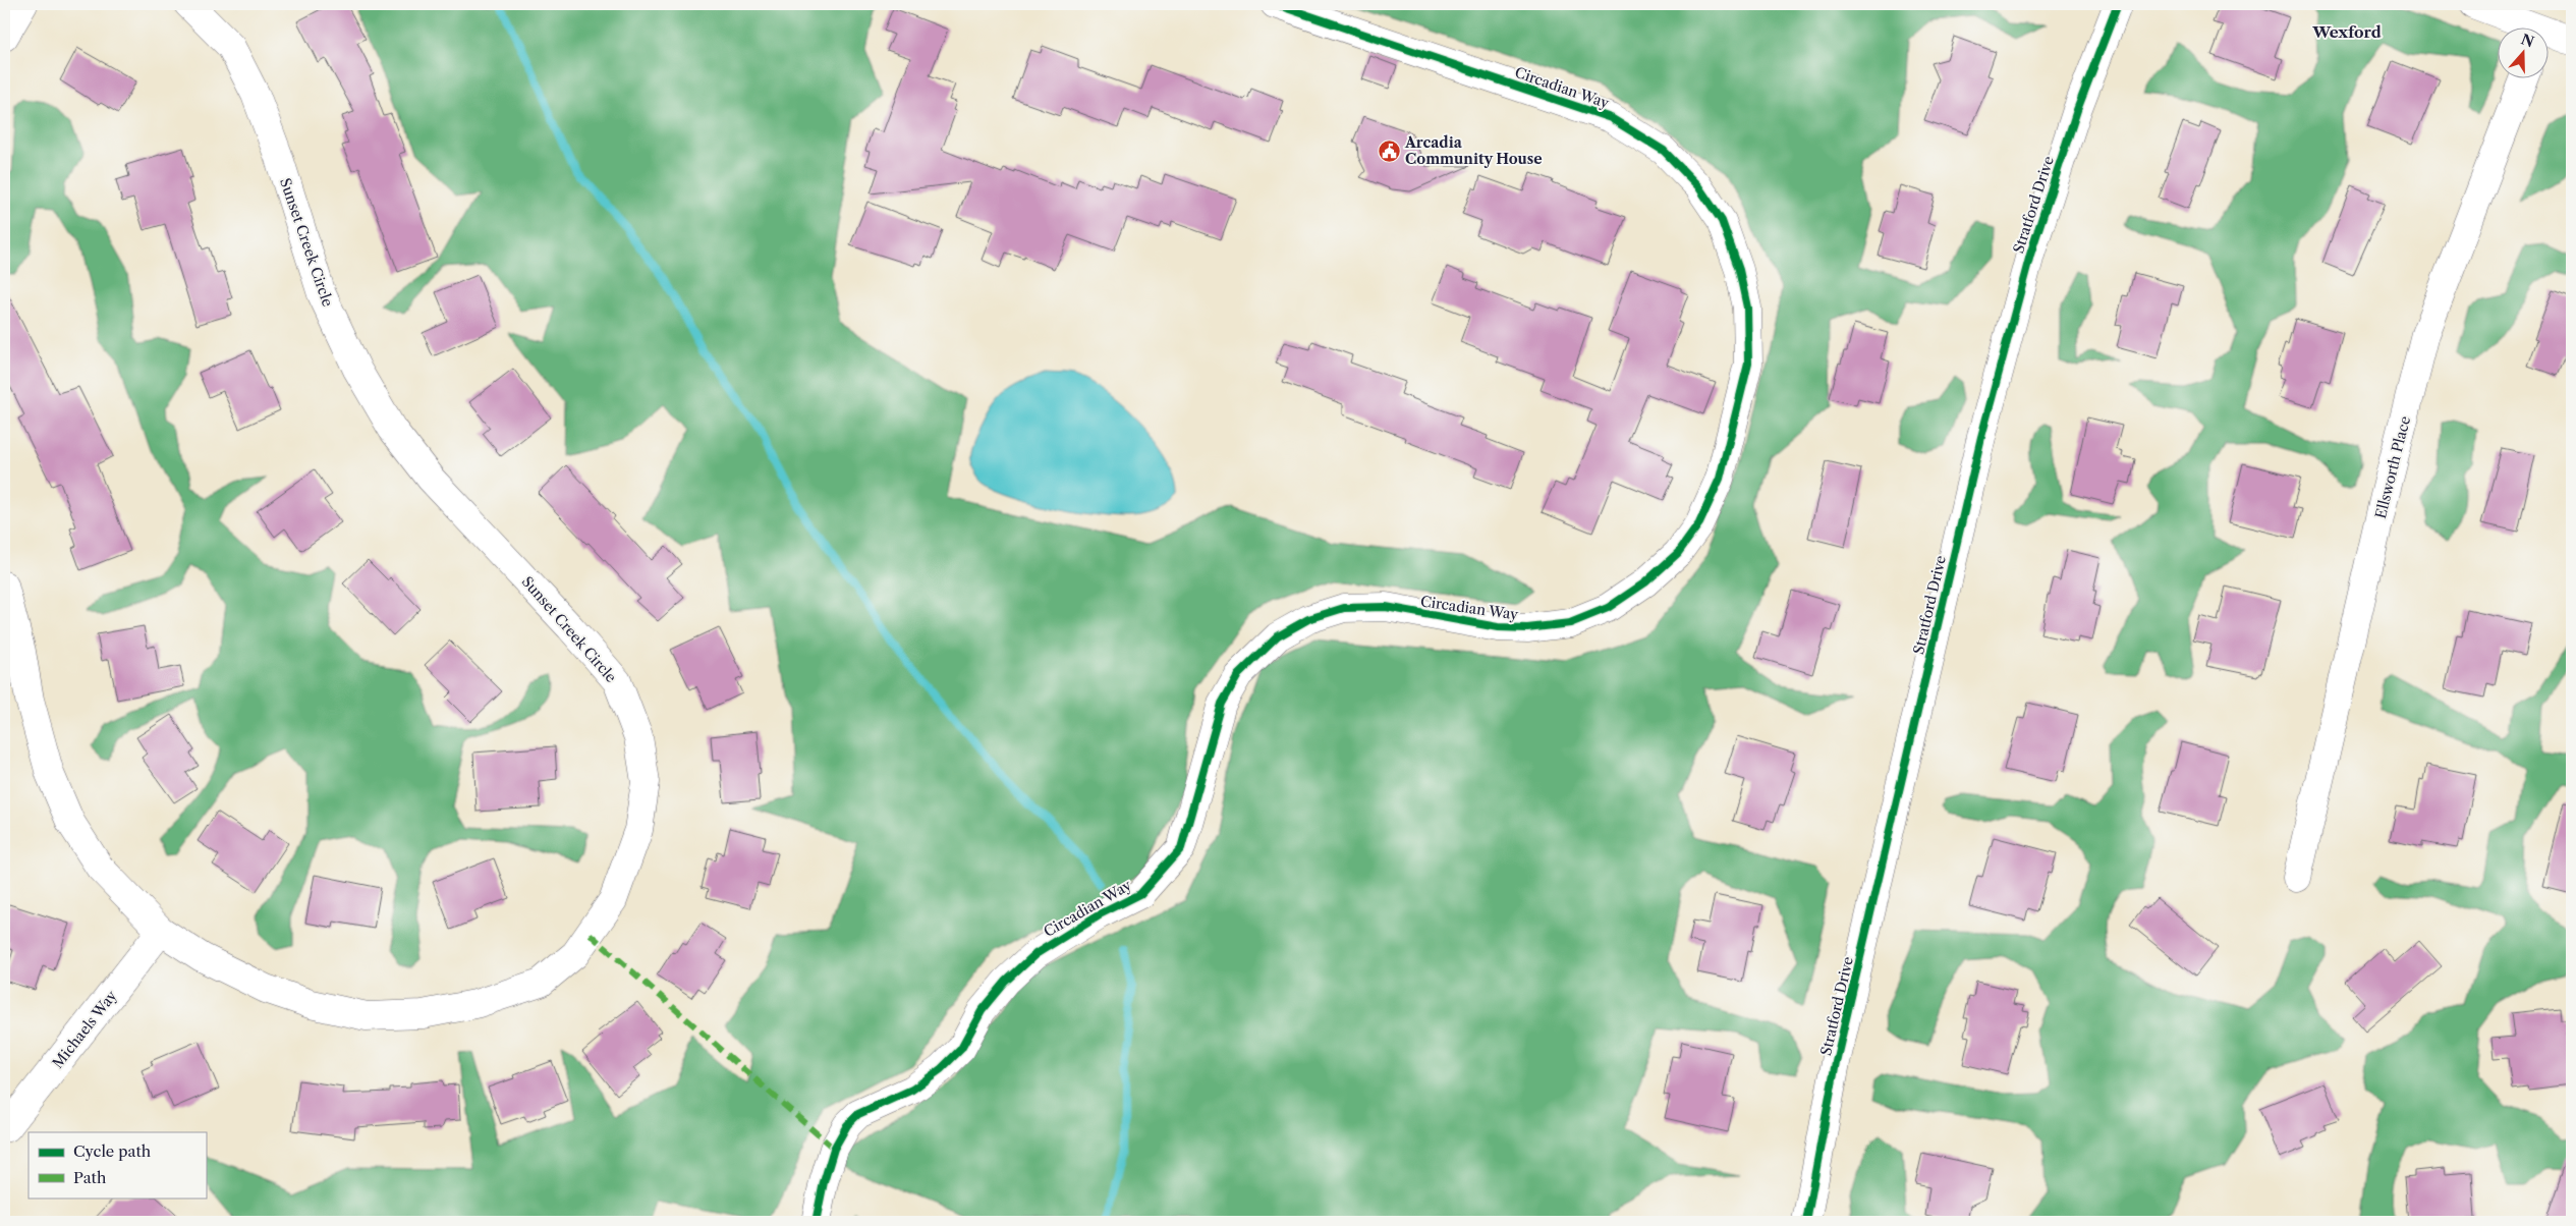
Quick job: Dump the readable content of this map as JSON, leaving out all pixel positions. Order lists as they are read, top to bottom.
{
  "streets": {
    "street": [
      "Circadian Way",
      "Stratford Drive",
      "Sunset Creek Circle",
      "Ellsworth Place",
      "Michaels Way"
    ]
  },
  "crossings": [
    ["Sunset Creek Circle", "Michaels Way"]
  ],
  "districts": ["Wexford"],
  "places": {
    "public building": ["Arcadia Community House"]
  },
  "legend": ["Cycle path", "Path"],
  "north": "top"
}
